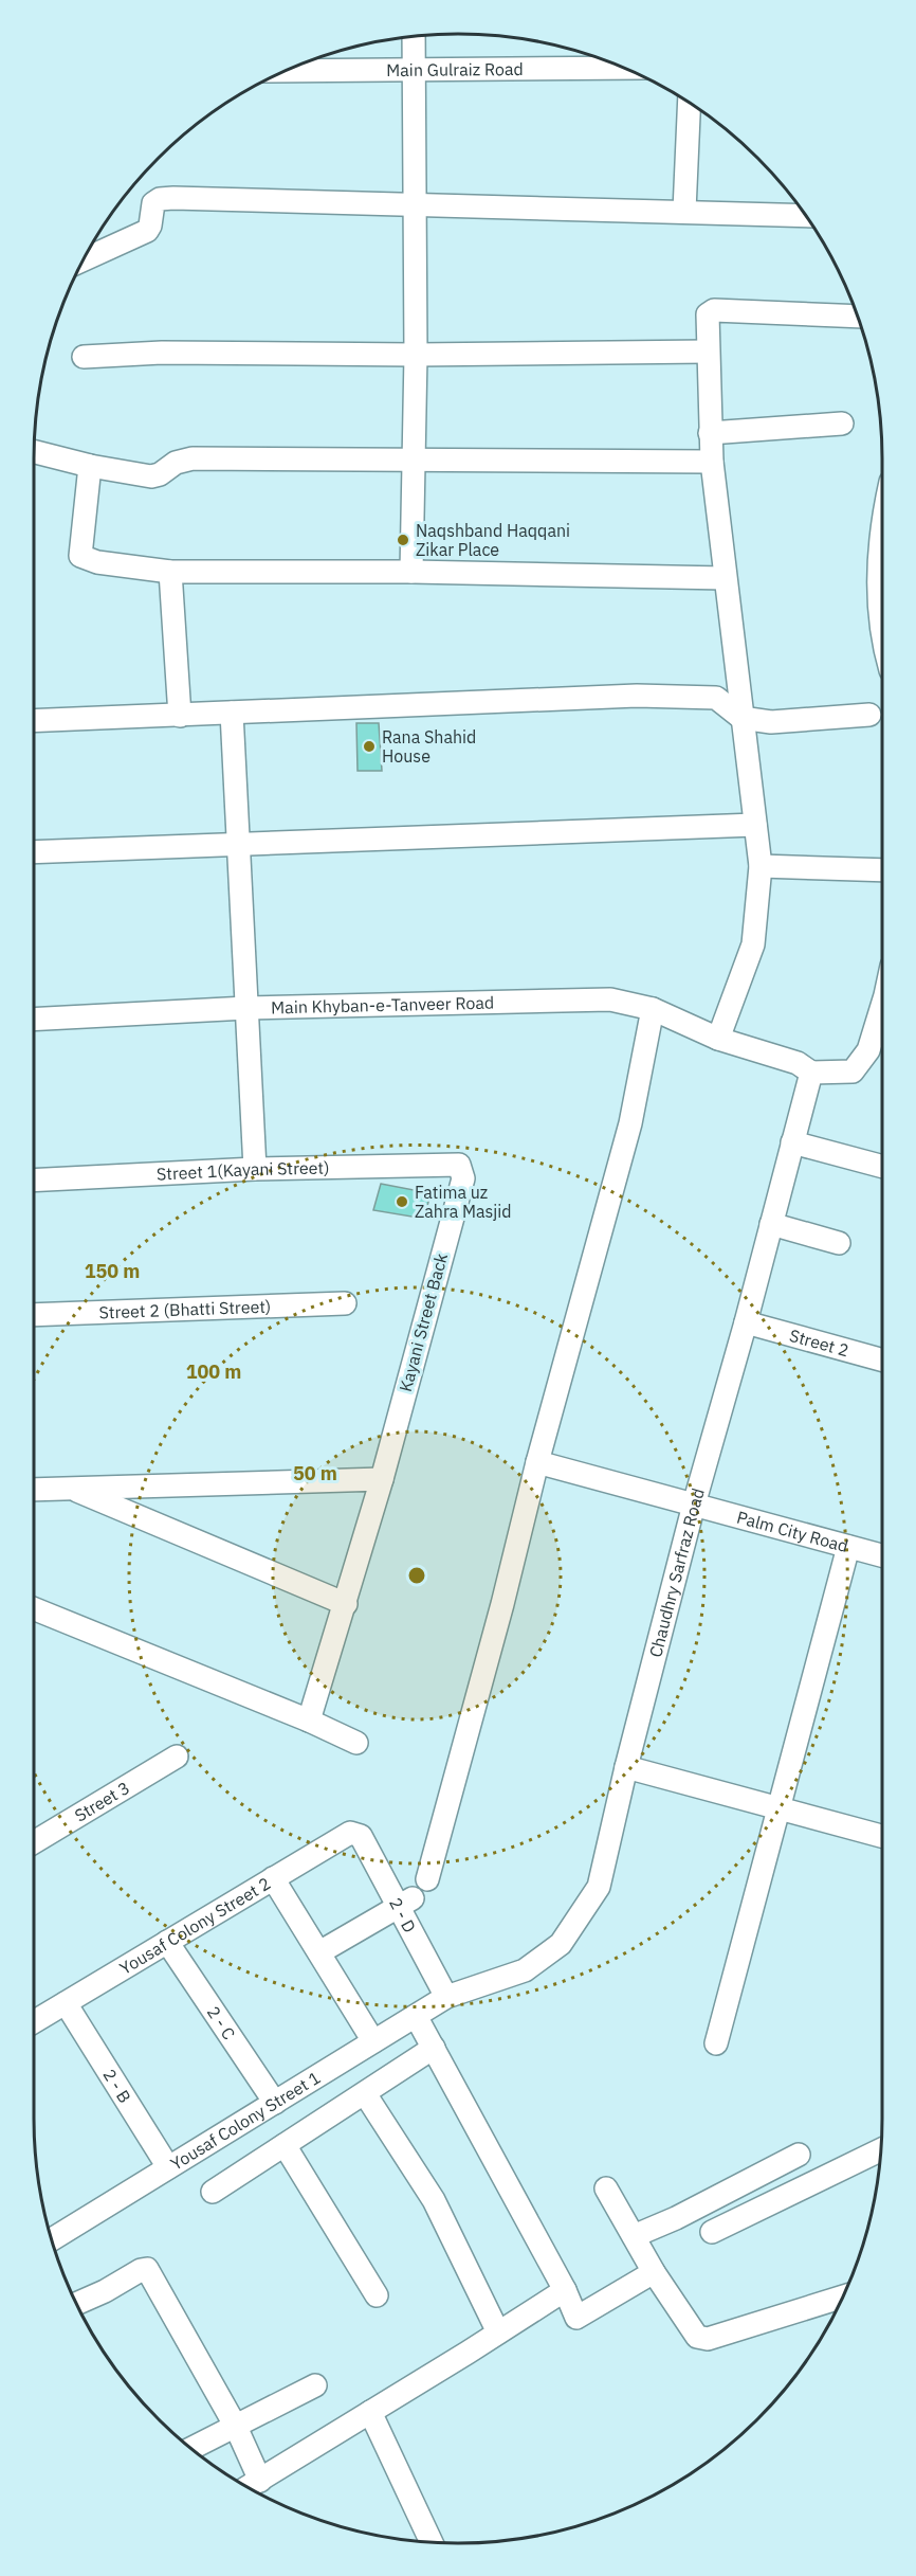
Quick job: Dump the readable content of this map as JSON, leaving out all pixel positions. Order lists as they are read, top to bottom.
{
  "streets": {
    "street": [
      "Main Gulraiz Road",
      "Main Khyban-e-Tanveer Road",
      "Street 1(Kayani Street)",
      "Street 2 (Bhatti Street)",
      "Kayani Street Back",
      "Street 2",
      "Palm City Road",
      "Chaudhry Sarfraz Road",
      "Street 3",
      "2 - D",
      "Yousaf Colony Street 2",
      "2 - C",
      "2 - B",
      "Yousaf Colony Street 1"
    ]
  },
  "crossings": [
    ["Main Khyban-e-Tanveer Road", "Chaudhry Sarfraz Road"],
    ["Street 1(Kayani Street)", "Kayani Street Back"],
    ["Street 2", "Chaudhry Sarfraz Road"],
    ["Palm City Road", "Chaudhry Sarfraz Road"],
    ["Chaudhry Sarfraz Road", "2 - D"],
    ["Chaudhry Sarfraz Road", "Yousaf Colony Street 1"],
    ["2 - D", "Yousaf Colony Street 2"],
    ["2 - D", "Yousaf Colony Street 1"],
    ["Yousaf Colony Street 2", "2 - C"],
    ["Yousaf Colony Street 2", "2 - B"],
    ["2 - C", "Yousaf Colony Street 1"],
    ["2 - B", "Yousaf Colony Street 1"]
  ],
  "places": ["Naqshband Haqqani Zikar Place", "Rana Shahid House", "Fatima uz Zahra Masjid"],
  "rings": ["150 m", "100 m", "50 m"]
}
